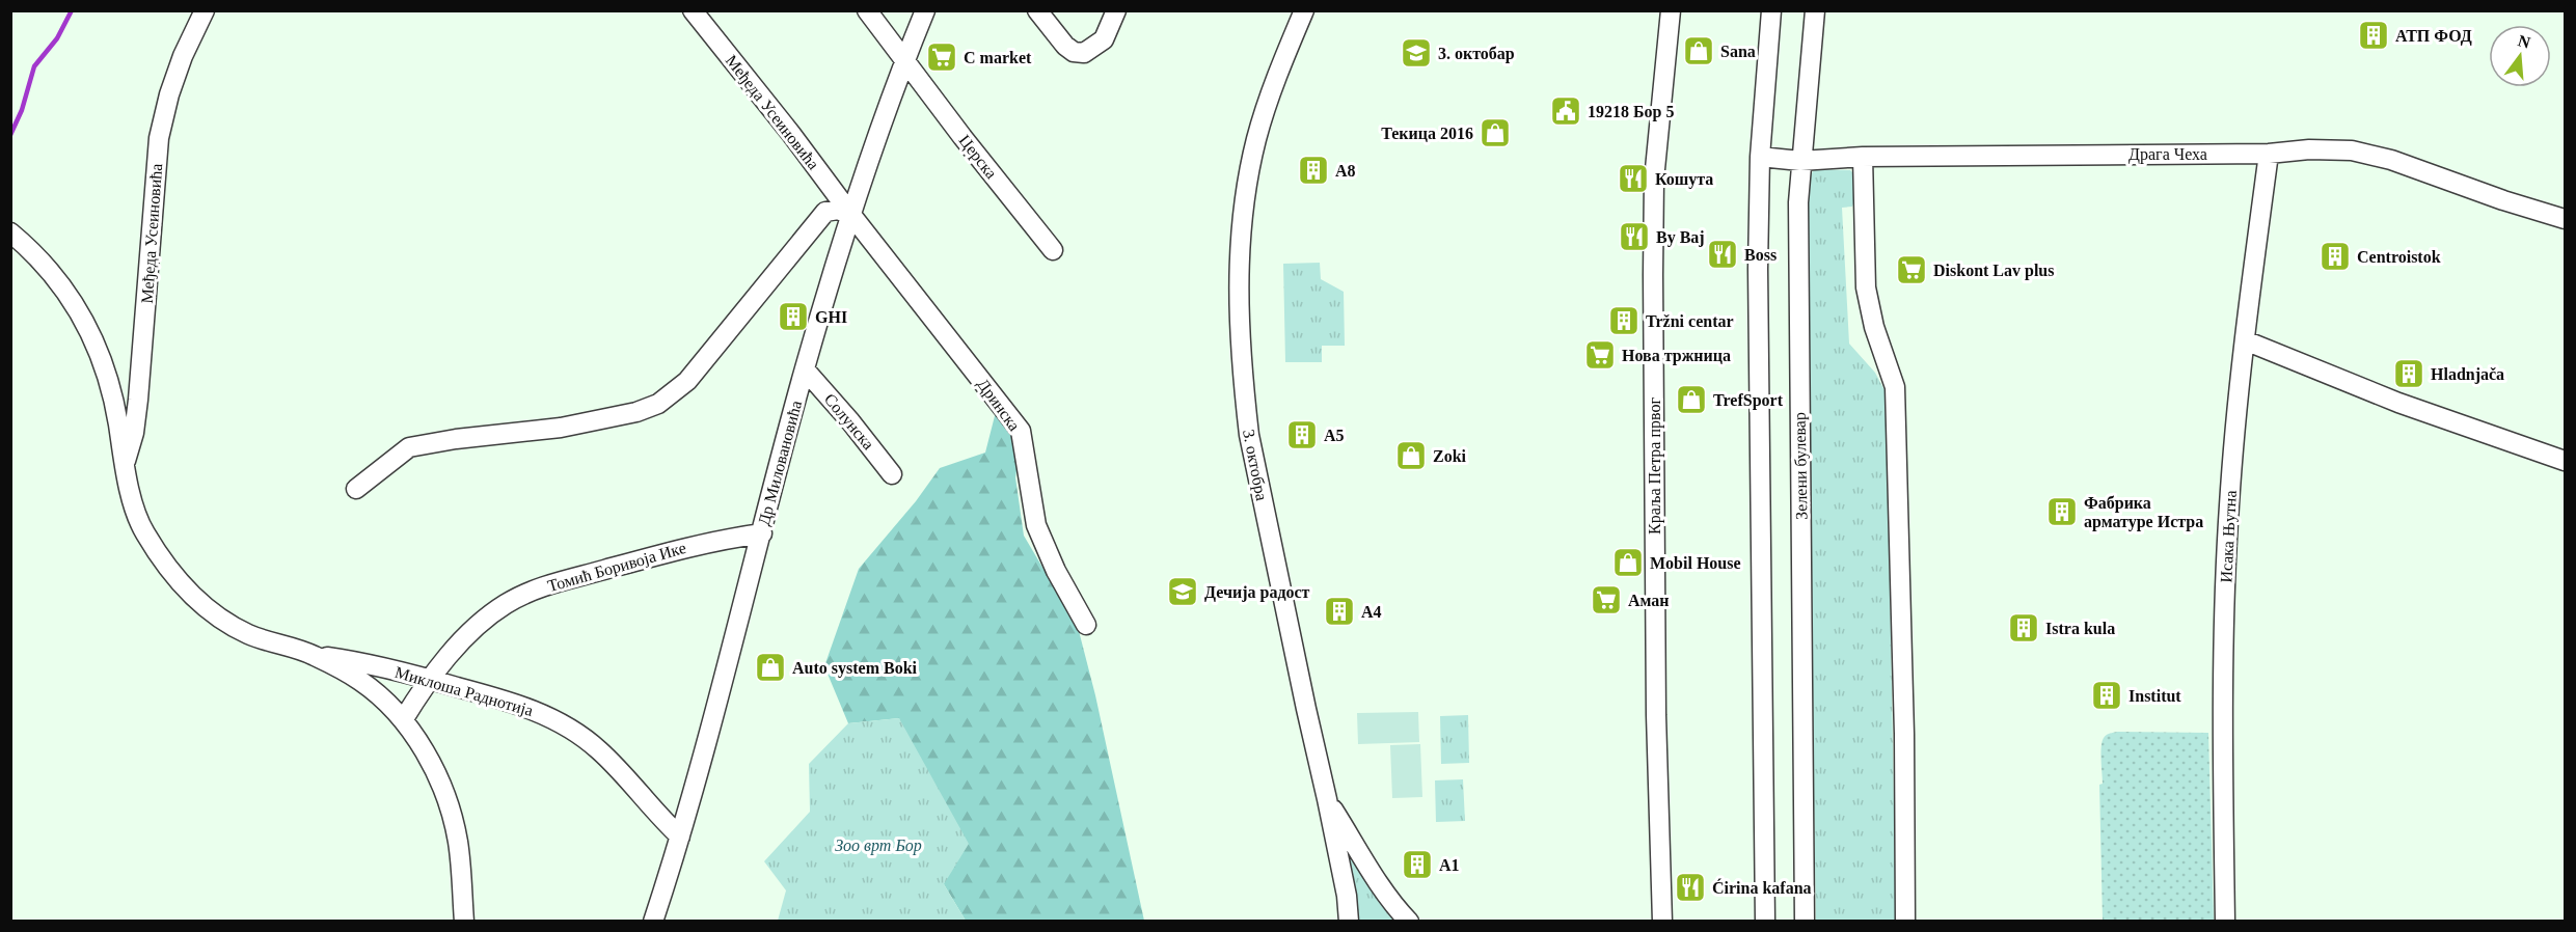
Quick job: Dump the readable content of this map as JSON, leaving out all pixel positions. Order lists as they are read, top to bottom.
{
  "streets": {
    "street": [
      "Међеда Усеиновића",
      "Драга Чеха",
      "Церска",
      "Дринска",
      "Солунска",
      "Др Миловановића",
      "3. октобра",
      "Краља Петра првог",
      "Зелени булевар",
      "Исака Њутна",
      "Томић Боривоја Ике",
      "Миклоша Раднотија"
    ]
  },
  "crossings": [
    ["Међеда Усеиновића", "Дринска"],
    ["Међеда Усеиновића", "Др Миловановића"],
    ["Драга Чеха", "Зелени булевар"],
    ["Драга Чеха", "Исака Њутна"],
    ["Церска", "Др Миловановића"],
    ["Дринска", "Др Миловановића"],
    ["Солунска", "Др Миловановића"],
    ["Др Миловановића", "Томић Боривоја Ике"],
    ["Др Миловановића", "Миклоша Раднотија"],
    ["Томић Боривоја Ике", "Миклоша Раднотија"]
  ],
  "parks": ["Зоо врт Бор"],
  "places": {
    "building": [
      "АТП ФОД",
      "A8",
      "Centroistok",
      "GHI",
      "Tržni centar",
      "Hladnjača",
      "A5",
      "Фабрика арматуре Истра",
      "A4",
      "Istra kula",
      "Institut",
      "A1"
    ],
    "shop": [
      "Sana",
      "Текица 2016",
      "TrefSport",
      "Zoki",
      "Mobil House",
      "Auto system Boki"
    ],
    "school or university": ["3. октобар", "Дечија радост"],
    "supermarket": [
      "C market",
      "Diskont Lav plus",
      "Нова тржница",
      "Аман"
    ],
    "public building": ["19218 Бор 5"],
    "restaurant": [
      "Кошута",
      "By Baj",
      "Boss",
      "Ćirina kafana"
    ]
  },
  "north": "top"
}
